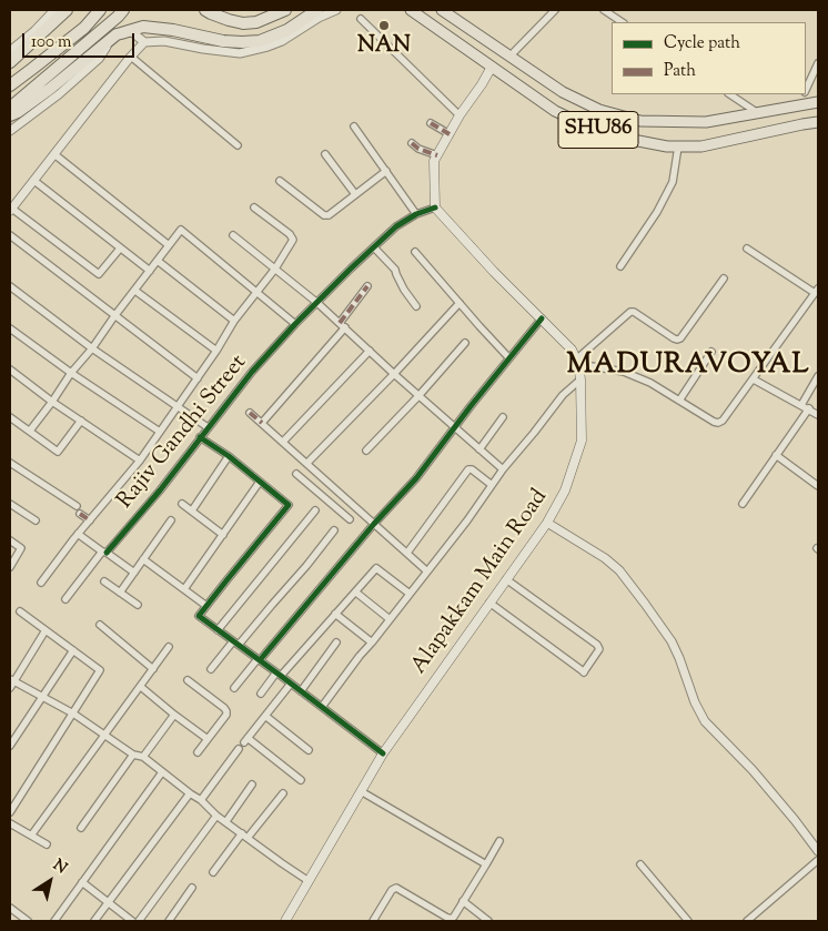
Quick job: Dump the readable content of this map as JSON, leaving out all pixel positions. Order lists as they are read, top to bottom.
{
  "streets": {
    "main road": ["SHU86", "Alapakkam Main Road"],
    "street": ["Rajiv Gandhi Street"]
  },
  "crossings": [
    ["Rajiv Gandhi Street", "Alapakkam Main Road"]
  ],
  "districts": ["MADURAVOYAL"],
  "places": ["NAN"],
  "legend": ["Cycle path", "Path"],
  "scale_bar": "100 m",
  "north": "top right"
}
